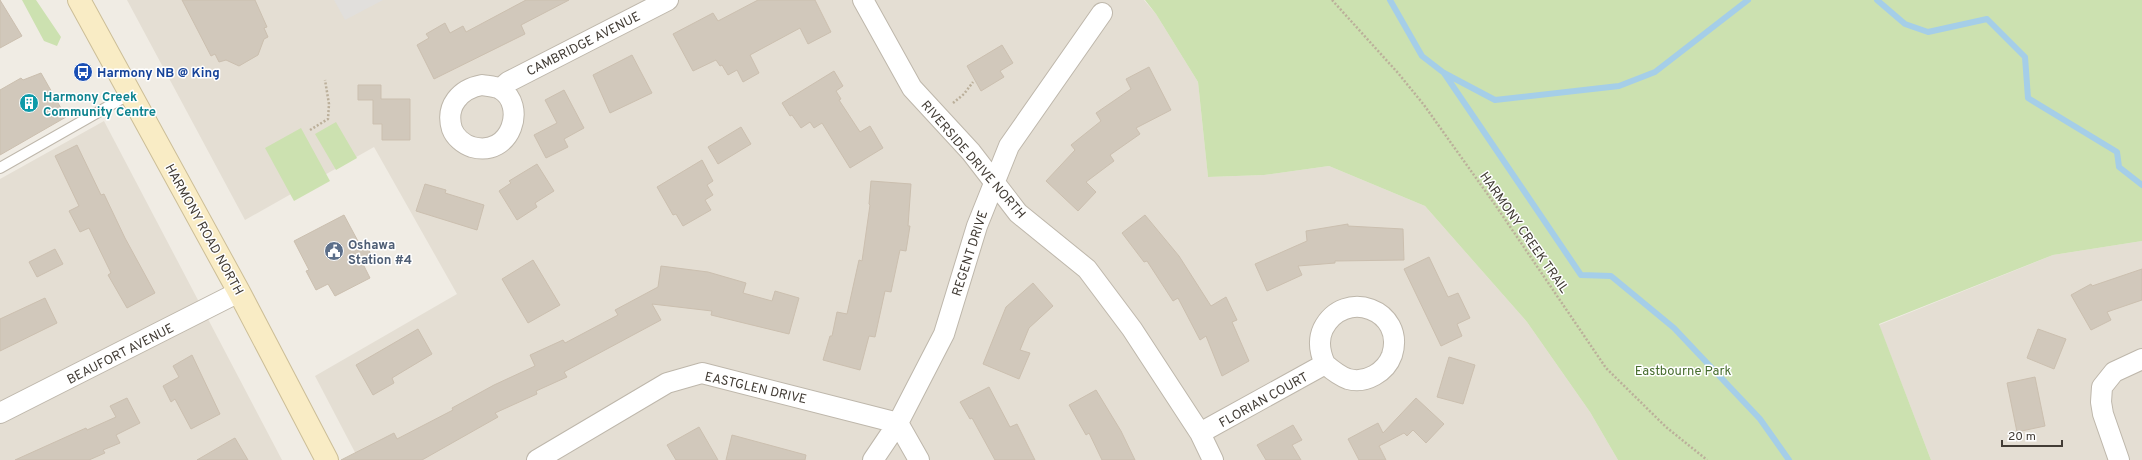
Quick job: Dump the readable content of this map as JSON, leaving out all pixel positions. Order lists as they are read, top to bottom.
{
  "streets": {
    "main road": ["HARMONY ROAD NORTH"],
    "street": [
      "CAMBRIDGE AVENUE",
      "RIVERSIDE DRIVE NORTH",
      "REGENT DRIVE",
      "BEAUFORT AVENUE",
      "EASTGLEN DRIVE",
      "FLORIAN COURT"
    ],
    "path": ["HARMONY CREEK TRAIL"]
  },
  "crossings": [
    ["RIVERSIDE DRIVE NORTH", "REGENT DRIVE"],
    ["RIVERSIDE DRIVE NORTH", "FLORIAN COURT"],
    ["HARMONY ROAD NORTH", "BEAUFORT AVENUE"],
    ["REGENT DRIVE", "EASTGLEN DRIVE"]
  ],
  "parks": ["Eastbourne Park"],
  "places": {
    "bus stop": ["Harmony NB @ King"],
    "building": ["Harmony Creek Community Centre"],
    "public building": ["Oshawa Station #4"]
  },
  "scale_bar": "20 m"
}
